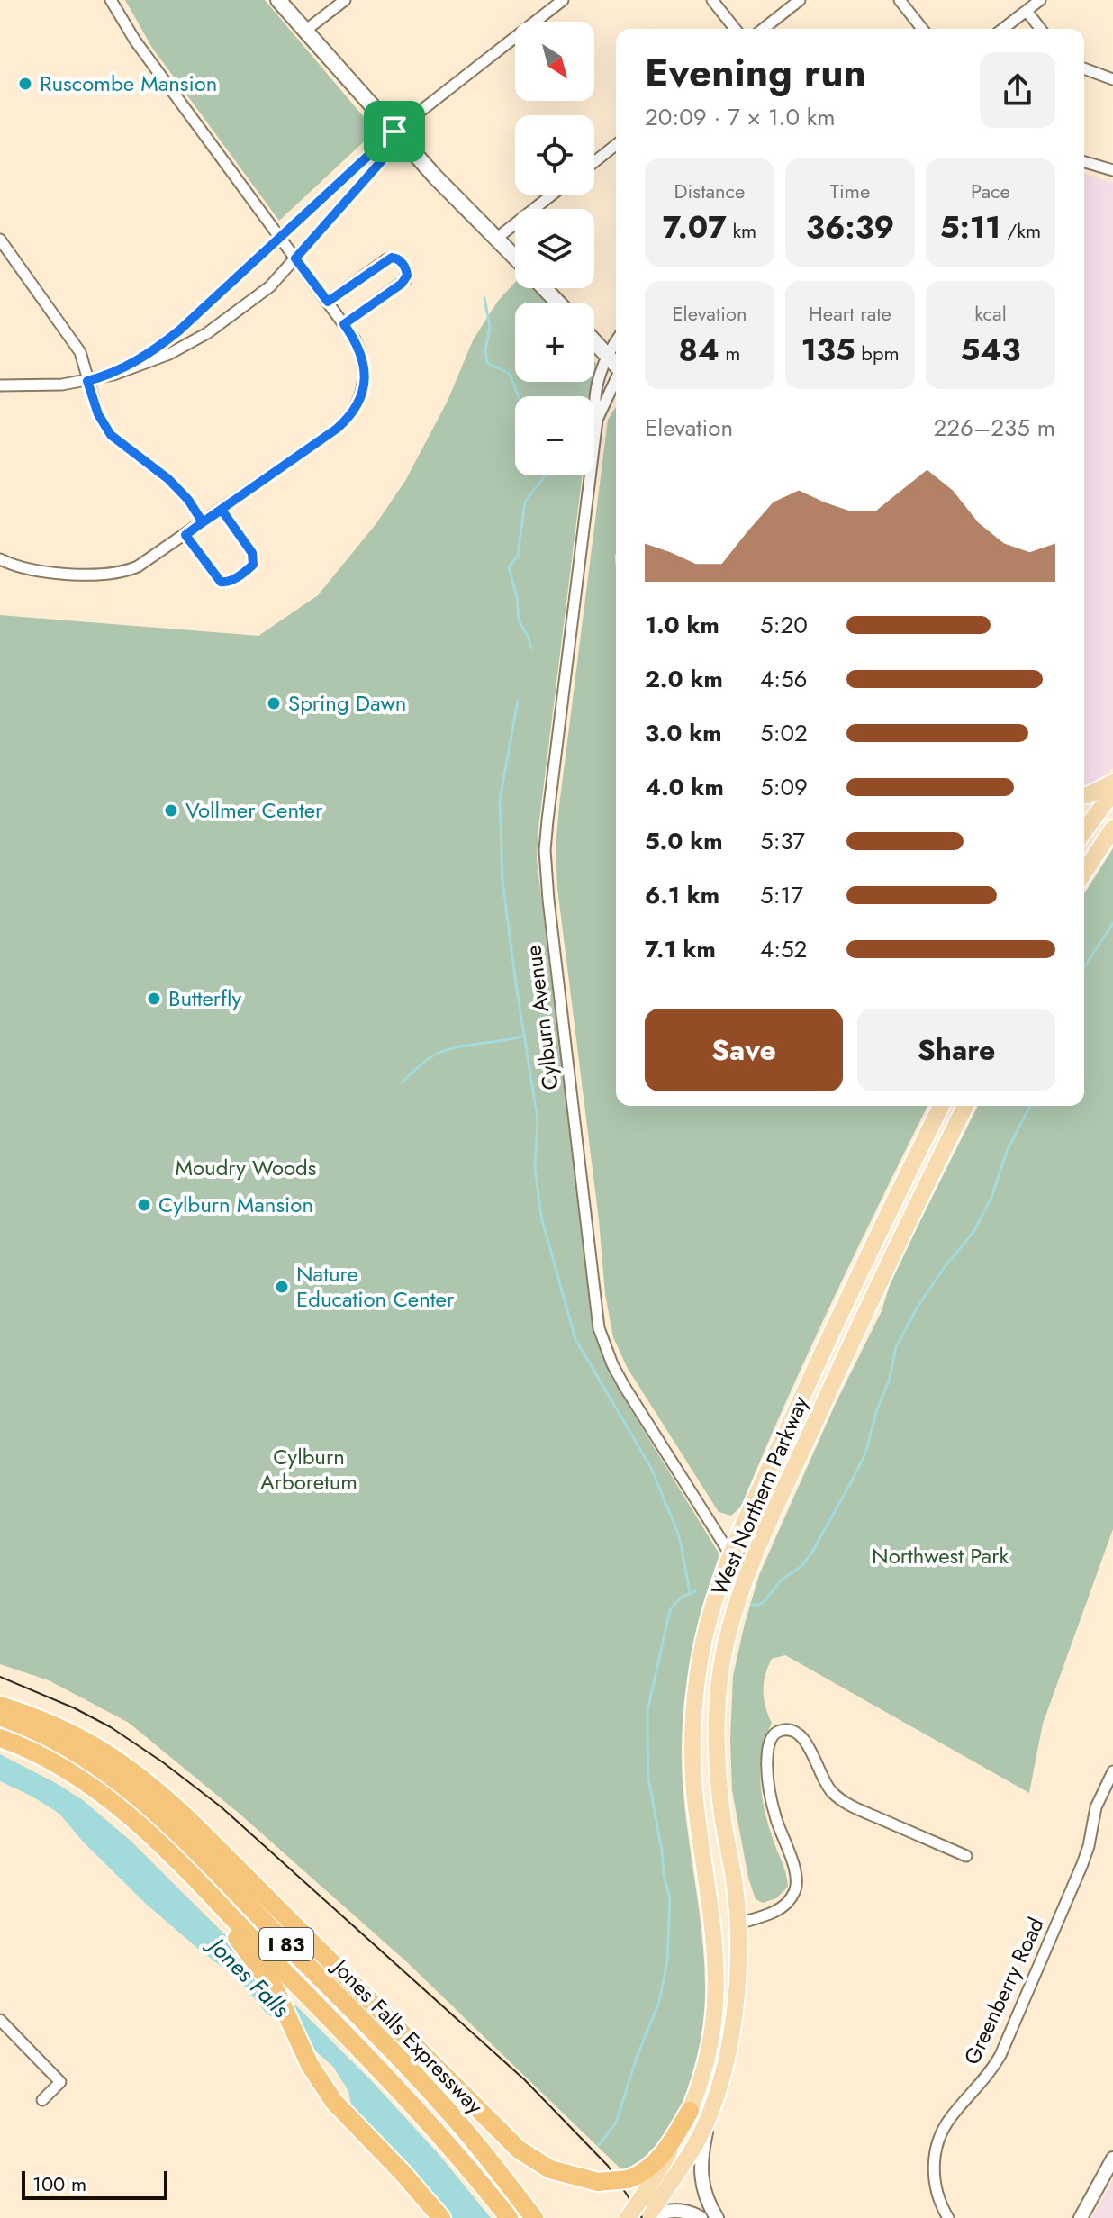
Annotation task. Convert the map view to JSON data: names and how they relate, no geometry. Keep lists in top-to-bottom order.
{
  "streets": {
    "highway": ["I 83", "Jones Falls Expressway"],
    "main road": ["West Northern Parkway"],
    "street": ["Cylburn Avenue", "Greenberry Road"]
  },
  "crossings": [
    ["Cylburn Avenue", "West Northern Parkway"]
  ],
  "water": ["Jones Falls"],
  "parks": ["Moudry Woods", "Cylburn Arboretum", "Northwest Park"],
  "places": [
    "Ruscombe Mansion",
    "Spring Dawn",
    "Vollmer Center",
    "Butterfly",
    "Cylburn Mansion",
    "Nature Education Center"
  ],
  "scale_bar": "100 m",
  "north": "bottom right",
  "page": {
    "map_buttons": ["+", "−"],
    "heading": ["Evening run", "20:09 · 7 × 1.0 km"],
    "stats": [
      ["Distance", "7.07 km"],
      ["Time", "36:39"],
      ["Pace", "5:11 /km"],
      ["Elevation", "84 m"],
      ["Heart rate", "135 bpm"],
      ["kcal", "543"]
    ],
    "chart": ["Elevation", "226–235 m"],
    "list": [
      {
        "name": "1.0 km",
        "note": "5:20"
      },
      {
        "name": "2.0 km",
        "note": "4:56"
      },
      {
        "name": "3.0 km",
        "note": "5:02"
      },
      {
        "name": "4.0 km",
        "note": "5:09"
      },
      {
        "name": "5.0 km",
        "note": "5:37"
      },
      {
        "name": "6.1 km",
        "note": "5:17"
      },
      {
        "name": "7.1 km",
        "note": "4:52"
      }
    ],
    "buttons": ["Save", "Share"],
    "scale": "100 m"
  }
}
